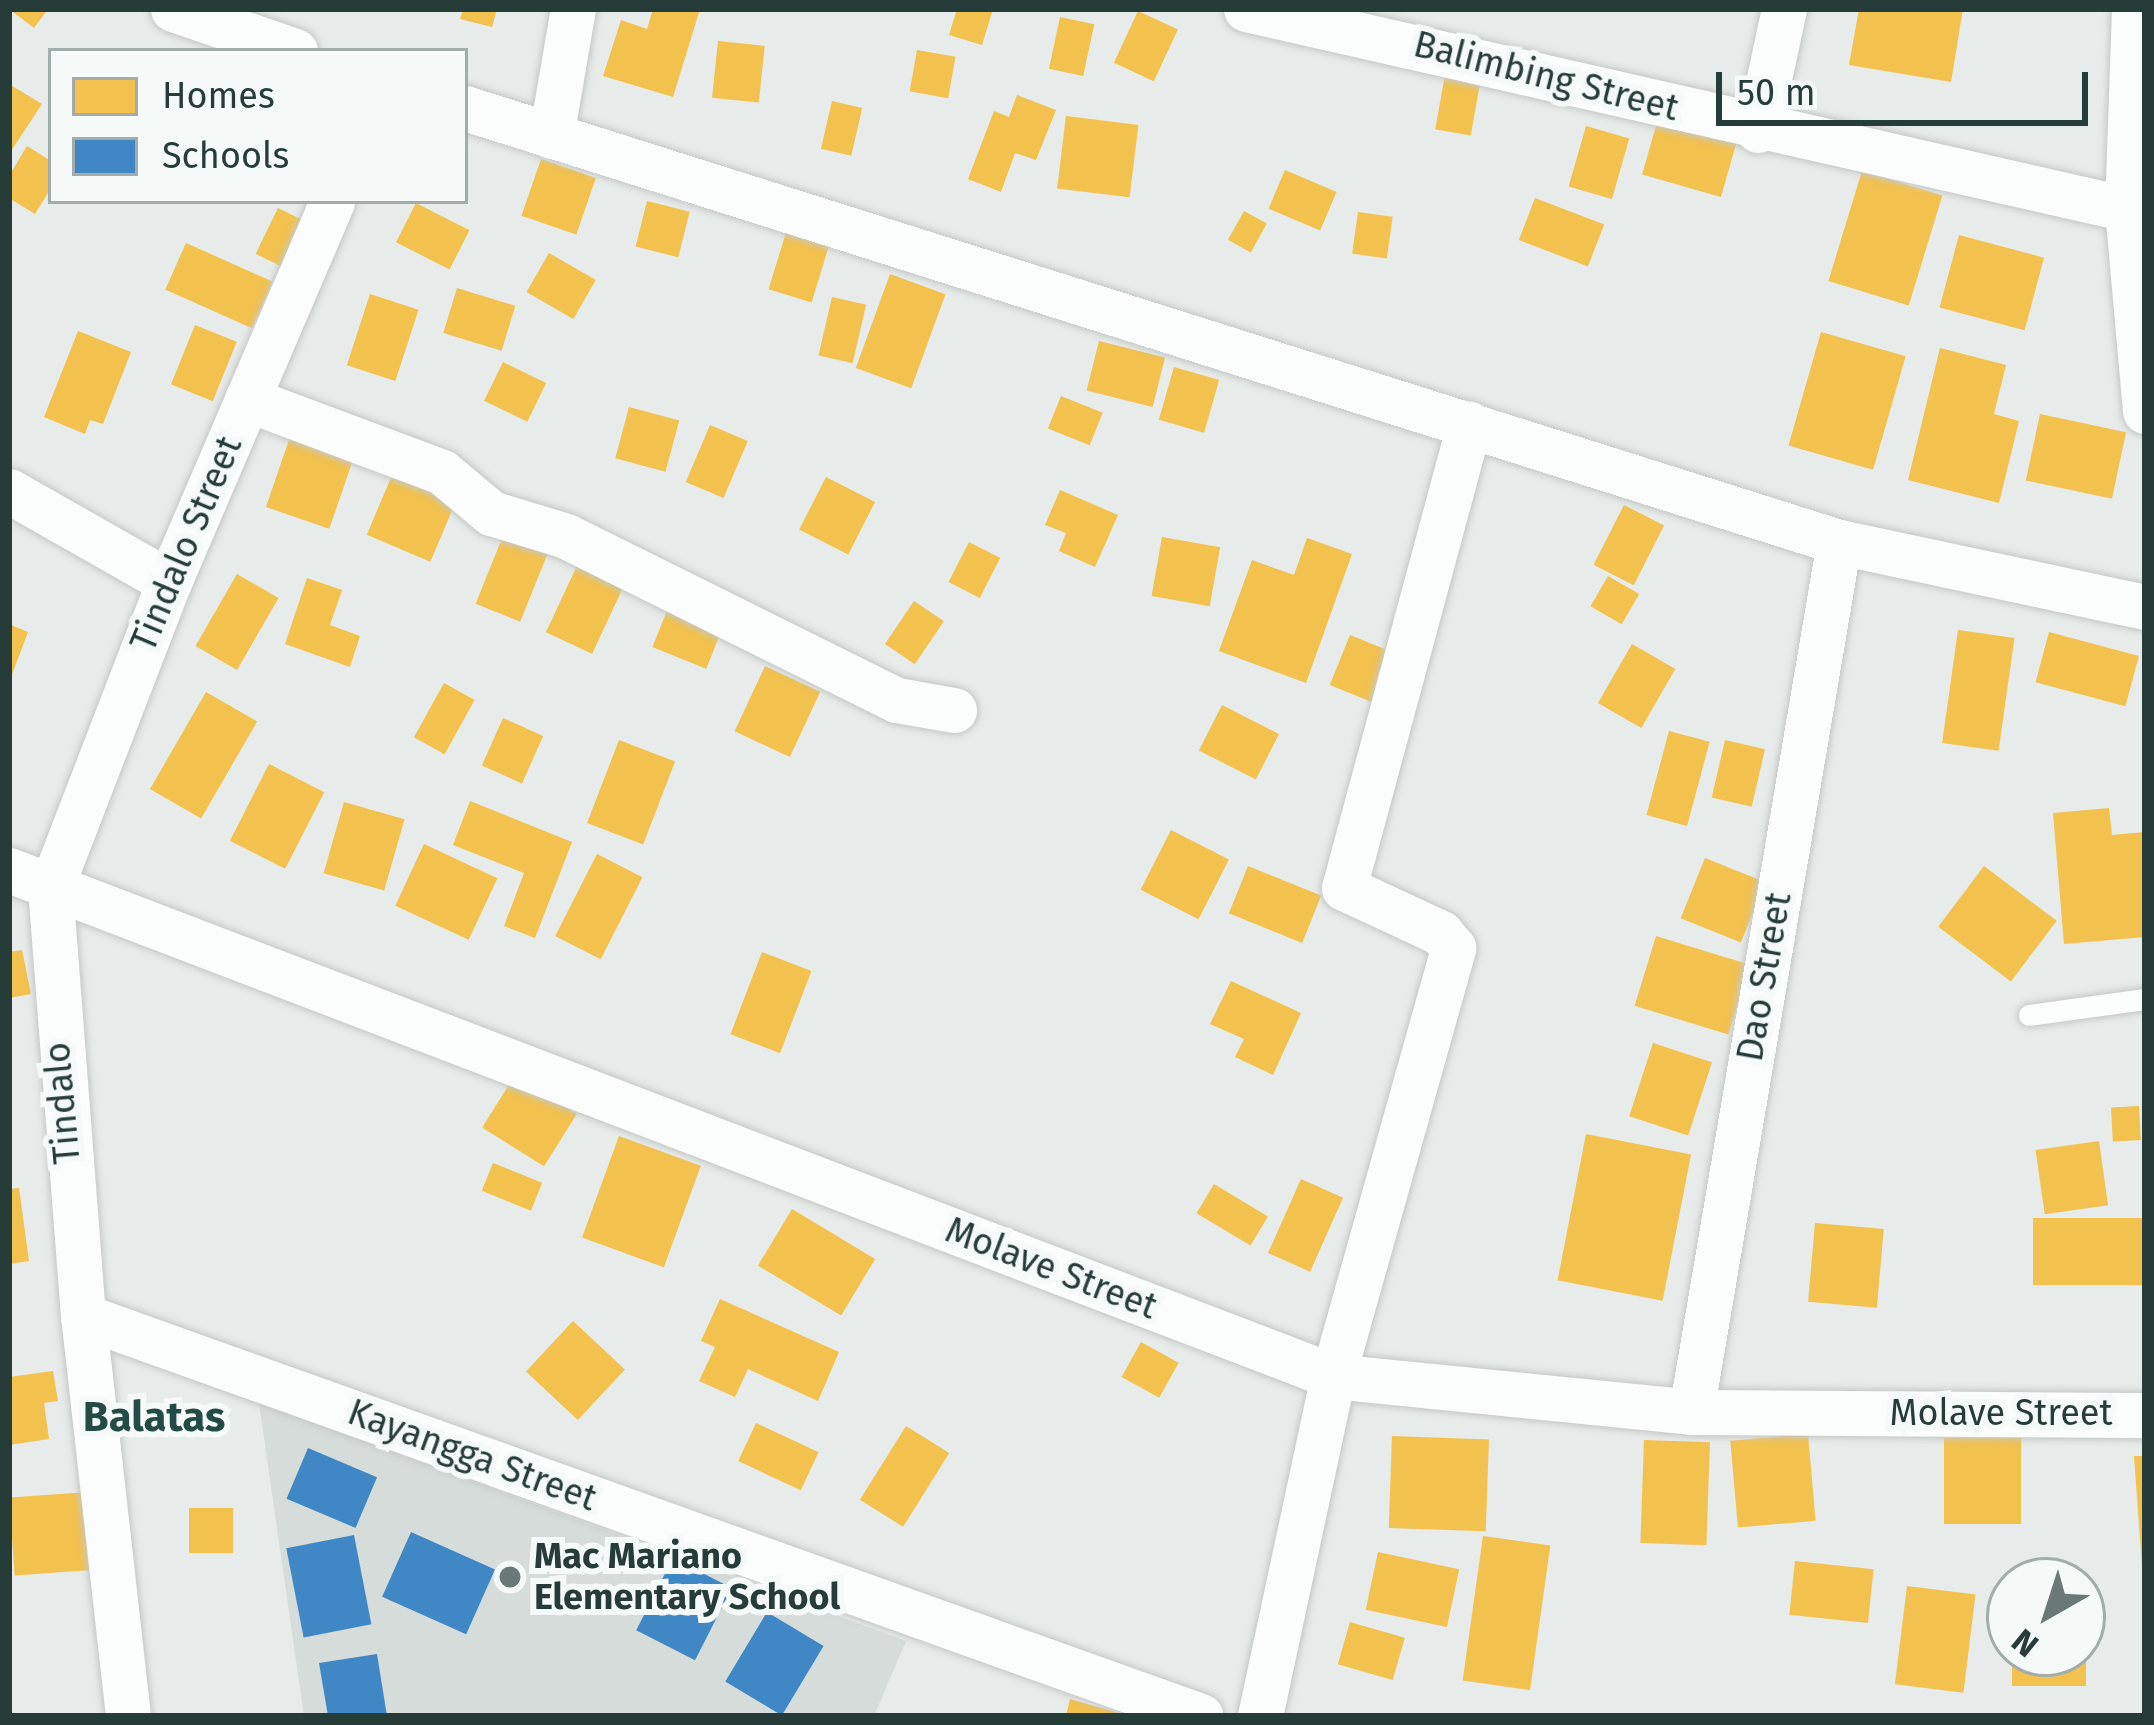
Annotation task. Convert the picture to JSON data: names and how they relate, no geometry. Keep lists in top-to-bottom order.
{
  "streets": {
    "street": [
      "Balimbing Street",
      "Tindalo Street",
      "Dao Street",
      "Tindalo",
      "Molave Street",
      "Kayangga Street"
    ]
  },
  "crossings": [
    ["Tindalo Street", "Tindalo"],
    ["Tindalo Street", "Molave Street"],
    ["Dao Street", "Molave Street"],
    ["Tindalo", "Molave Street"],
    ["Tindalo", "Kayangga Street"]
  ],
  "districts": ["Balatas"],
  "places": ["Mac Mariano Elementary School"],
  "legend": ["Homes", "Schools"],
  "scale_bar": "50 m",
  "north": "bottom left"
}
